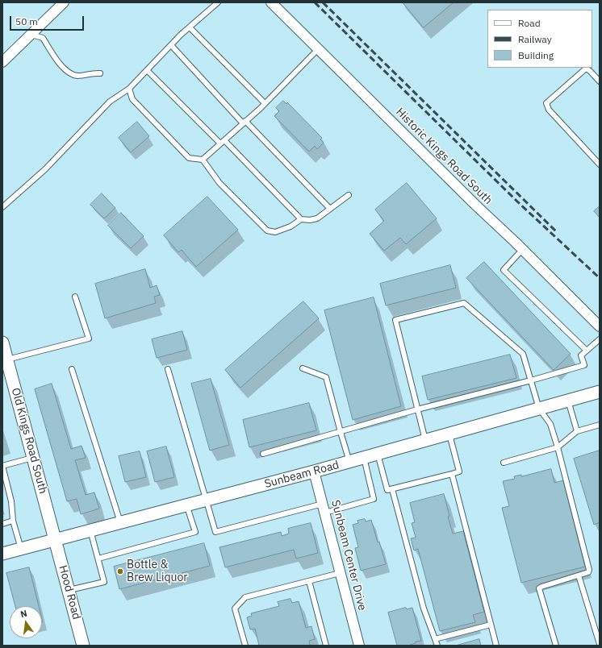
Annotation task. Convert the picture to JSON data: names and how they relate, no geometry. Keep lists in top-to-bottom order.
{
  "streets": {
    "street": [
      "Historic Kings Road South",
      "Old Kings Road South",
      "Sunbeam Road",
      "Sunbeam Center Drive",
      "Hood Road"
    ]
  },
  "crossings": [
    ["Old Kings Road South", "Sunbeam Road"],
    ["Old Kings Road South", "Hood Road"],
    ["Sunbeam Road", "Sunbeam Center Drive"],
    ["Sunbeam Road", "Hood Road"]
  ],
  "places": ["Bottle & Brew Liquor"],
  "legend": ["Road", "Railway", "Building"],
  "scale_bar": "50 m",
  "north": "top"
}
